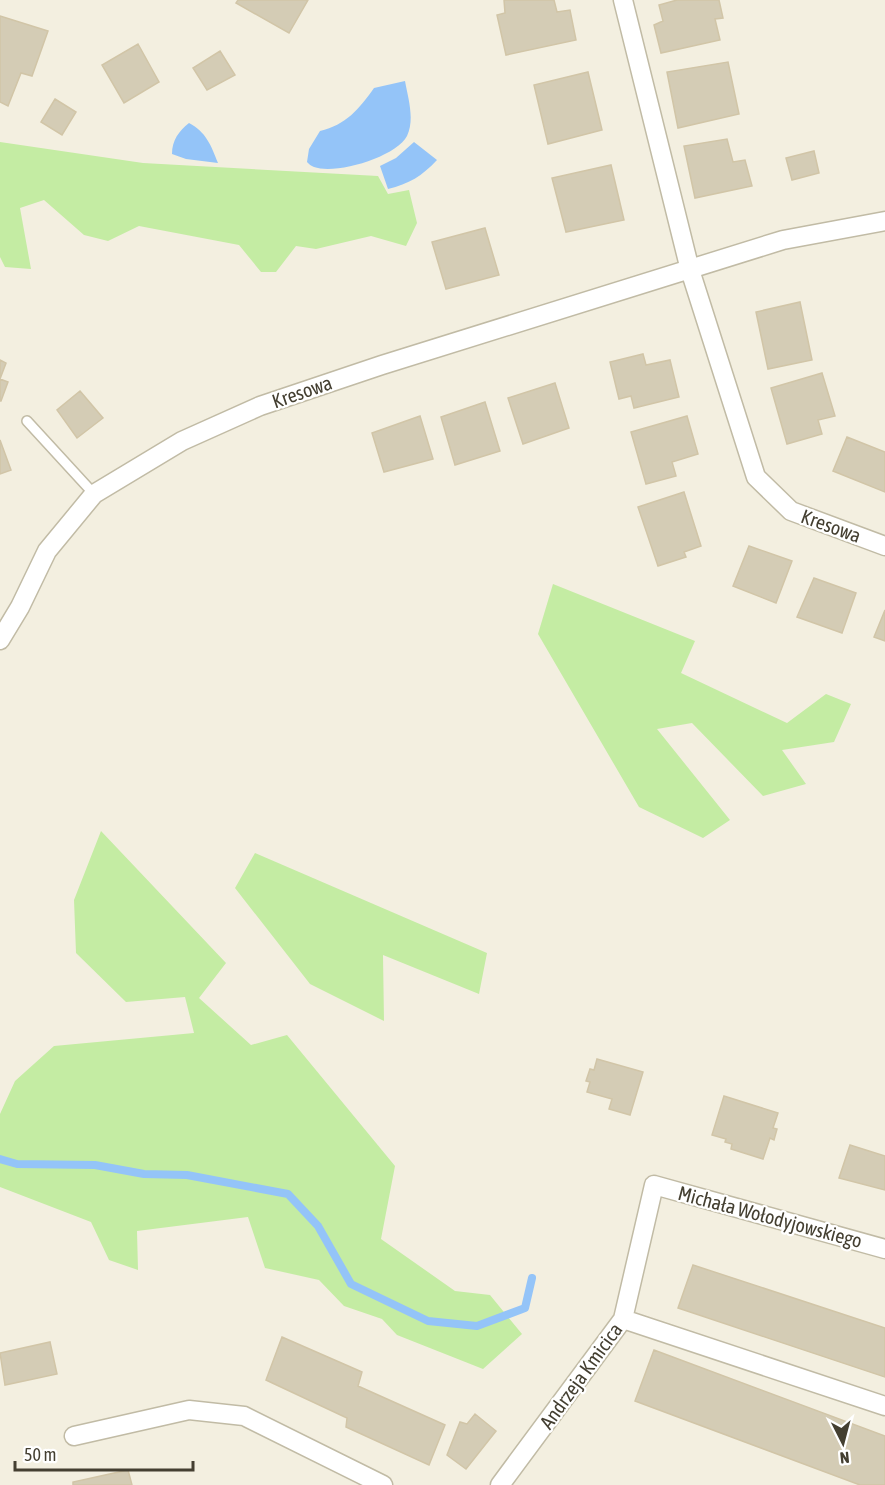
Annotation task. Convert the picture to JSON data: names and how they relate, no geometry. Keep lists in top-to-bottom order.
{
  "streets": {
    "street": ["Kresowa", "Michała Wołodyjowskiego", "Andrzeja Kmicica"]
  },
  "crossings": [
    ["Michała Wołodyjowskiego", "Andrzeja Kmicica"]
  ],
  "scale_bar": "50 m",
  "north": "bottom"
}
